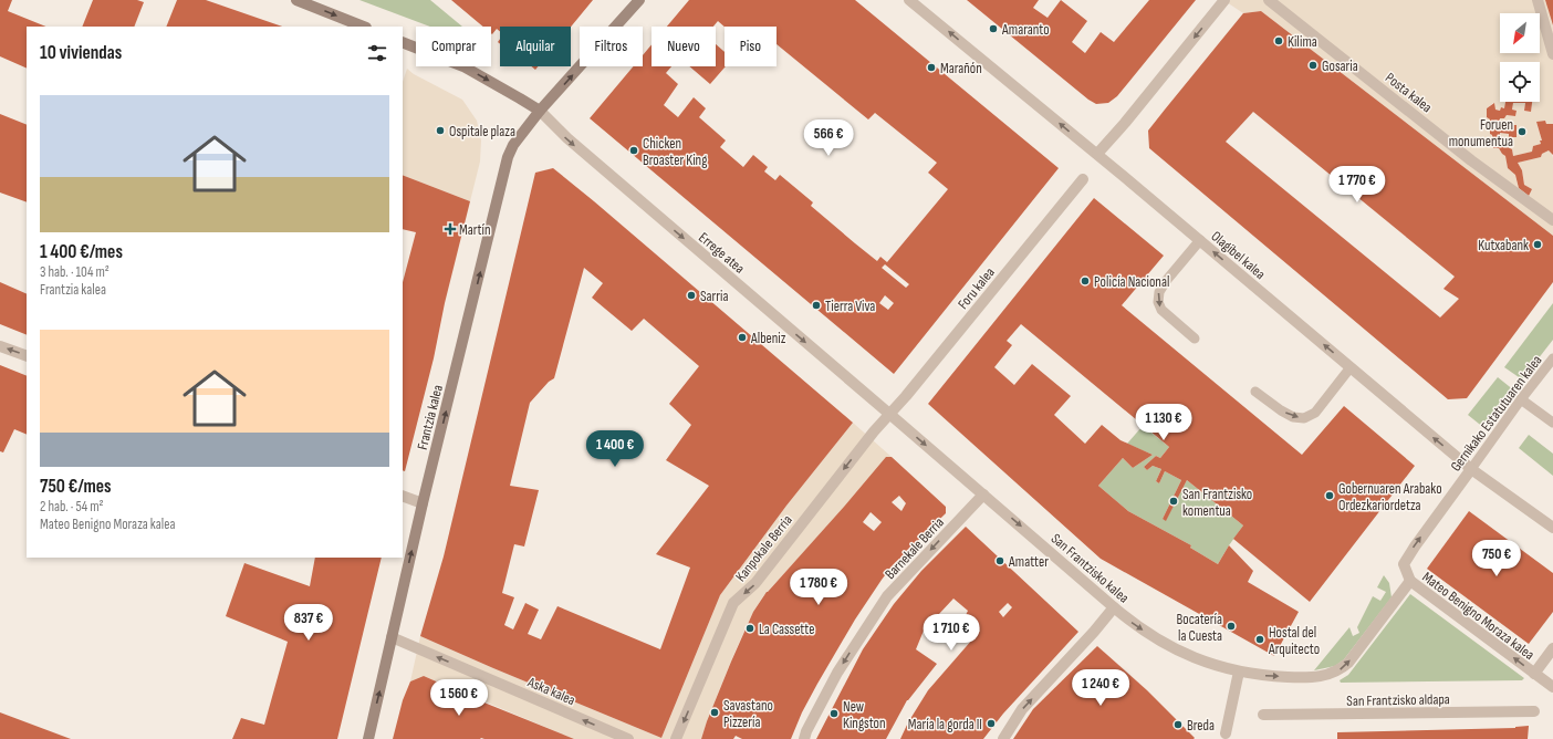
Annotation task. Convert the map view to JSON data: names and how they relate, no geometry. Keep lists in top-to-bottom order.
{
  "streets": {
    "main road": ["Frantzia kalea"],
    "street": [
      "Posta kalea",
      "Errege atea",
      "Olagibel kalea",
      "Foru kalea",
      "Gernikako Estatutuaren kalea",
      "Kanpokale Berria",
      "Barnekale Berria",
      "San Frantzisko kalea",
      "Mateo Benigno Moraza kalea",
      "Aska kalea",
      "San Frantzisko aldapa"
    ]
  },
  "crossings": [
    ["Errege atea", "Foru kalea"],
    ["Errege atea", "Frantzia kalea"],
    ["Errege atea", "Kanpokale Berria"],
    ["Errege atea", "San Frantzisko kalea"],
    ["Olagibel kalea", "Gernikako Estatutuaren kalea"],
    ["Foru kalea", "Kanpokale Berria"],
    ["Foru kalea", "San Frantzisko kalea"],
    ["Gernikako Estatutuaren kalea", "San Frantzisko kalea"],
    ["Gernikako Estatutuaren kalea", "Mateo Benigno Moraza kalea"],
    ["Frantzia kalea", "Aska kalea"],
    ["Kanpokale Berria", "San Frantzisko kalea"],
    ["Barnekale Berria", "San Frantzisko kalea"],
    ["San Frantzisko kalea", "Mateo Benigno Moraza kalea"]
  ],
  "one_way": [
    "Errege atea",
    "Olagibel kalea",
    "Gernikako Estatutuaren kalea",
    "Frantzia kalea",
    "Kanpokale Berria",
    "Barnekale Berria",
    "San Frantzisko kalea",
    "Mateo Benigno Moraza kalea",
    "Aska kalea"
  ],
  "places": {
    "other": [
      "Amaranto",
      "Kilima",
      "Gosaria",
      "Marañón",
      "Ospitale plaza",
      "Foruen monumentua",
      "Chicken Broaster King",
      "Kutxabank",
      "Policía Nacional",
      "Sarria",
      "Tierra Viva",
      "Albeniz",
      "Gobernuaren Arabako Ordezkariordetza",
      "San Frantzisko komentua",
      "Amatter",
      "Bocatería la Cuesta",
      "La Cassette",
      "Hostal del Arquitecto",
      "Savastano Pizzería",
      "New Kingston",
      "María la gorda II",
      "Breda"
    ],
    "health": ["Martín"]
  },
  "north": "bottom left",
  "page": {
    "chip": [
      "Comprar",
      "Alquilar",
      "Filtros",
      "Nuevo",
      "Piso"
    ],
    "heading": "10 viviendas",
    "list": [
      {
        "name": "1 400 €/mes",
        "note": "3 hab. · 104 m² · Frantzia kalea"
      },
      {
        "name": "750 €/mes",
        "note": "2 hab. · 54 m² · Mateo Benigno Moraza kalea"
      }
    ],
    "price": [
      "566 €",
      "1 770 €",
      "1 130 €",
      "1 400 €",
      "750 €",
      "1 780 €",
      "837 €",
      "1 710 €",
      "1 240 €",
      "1 560 €"
    ]
  }
}
